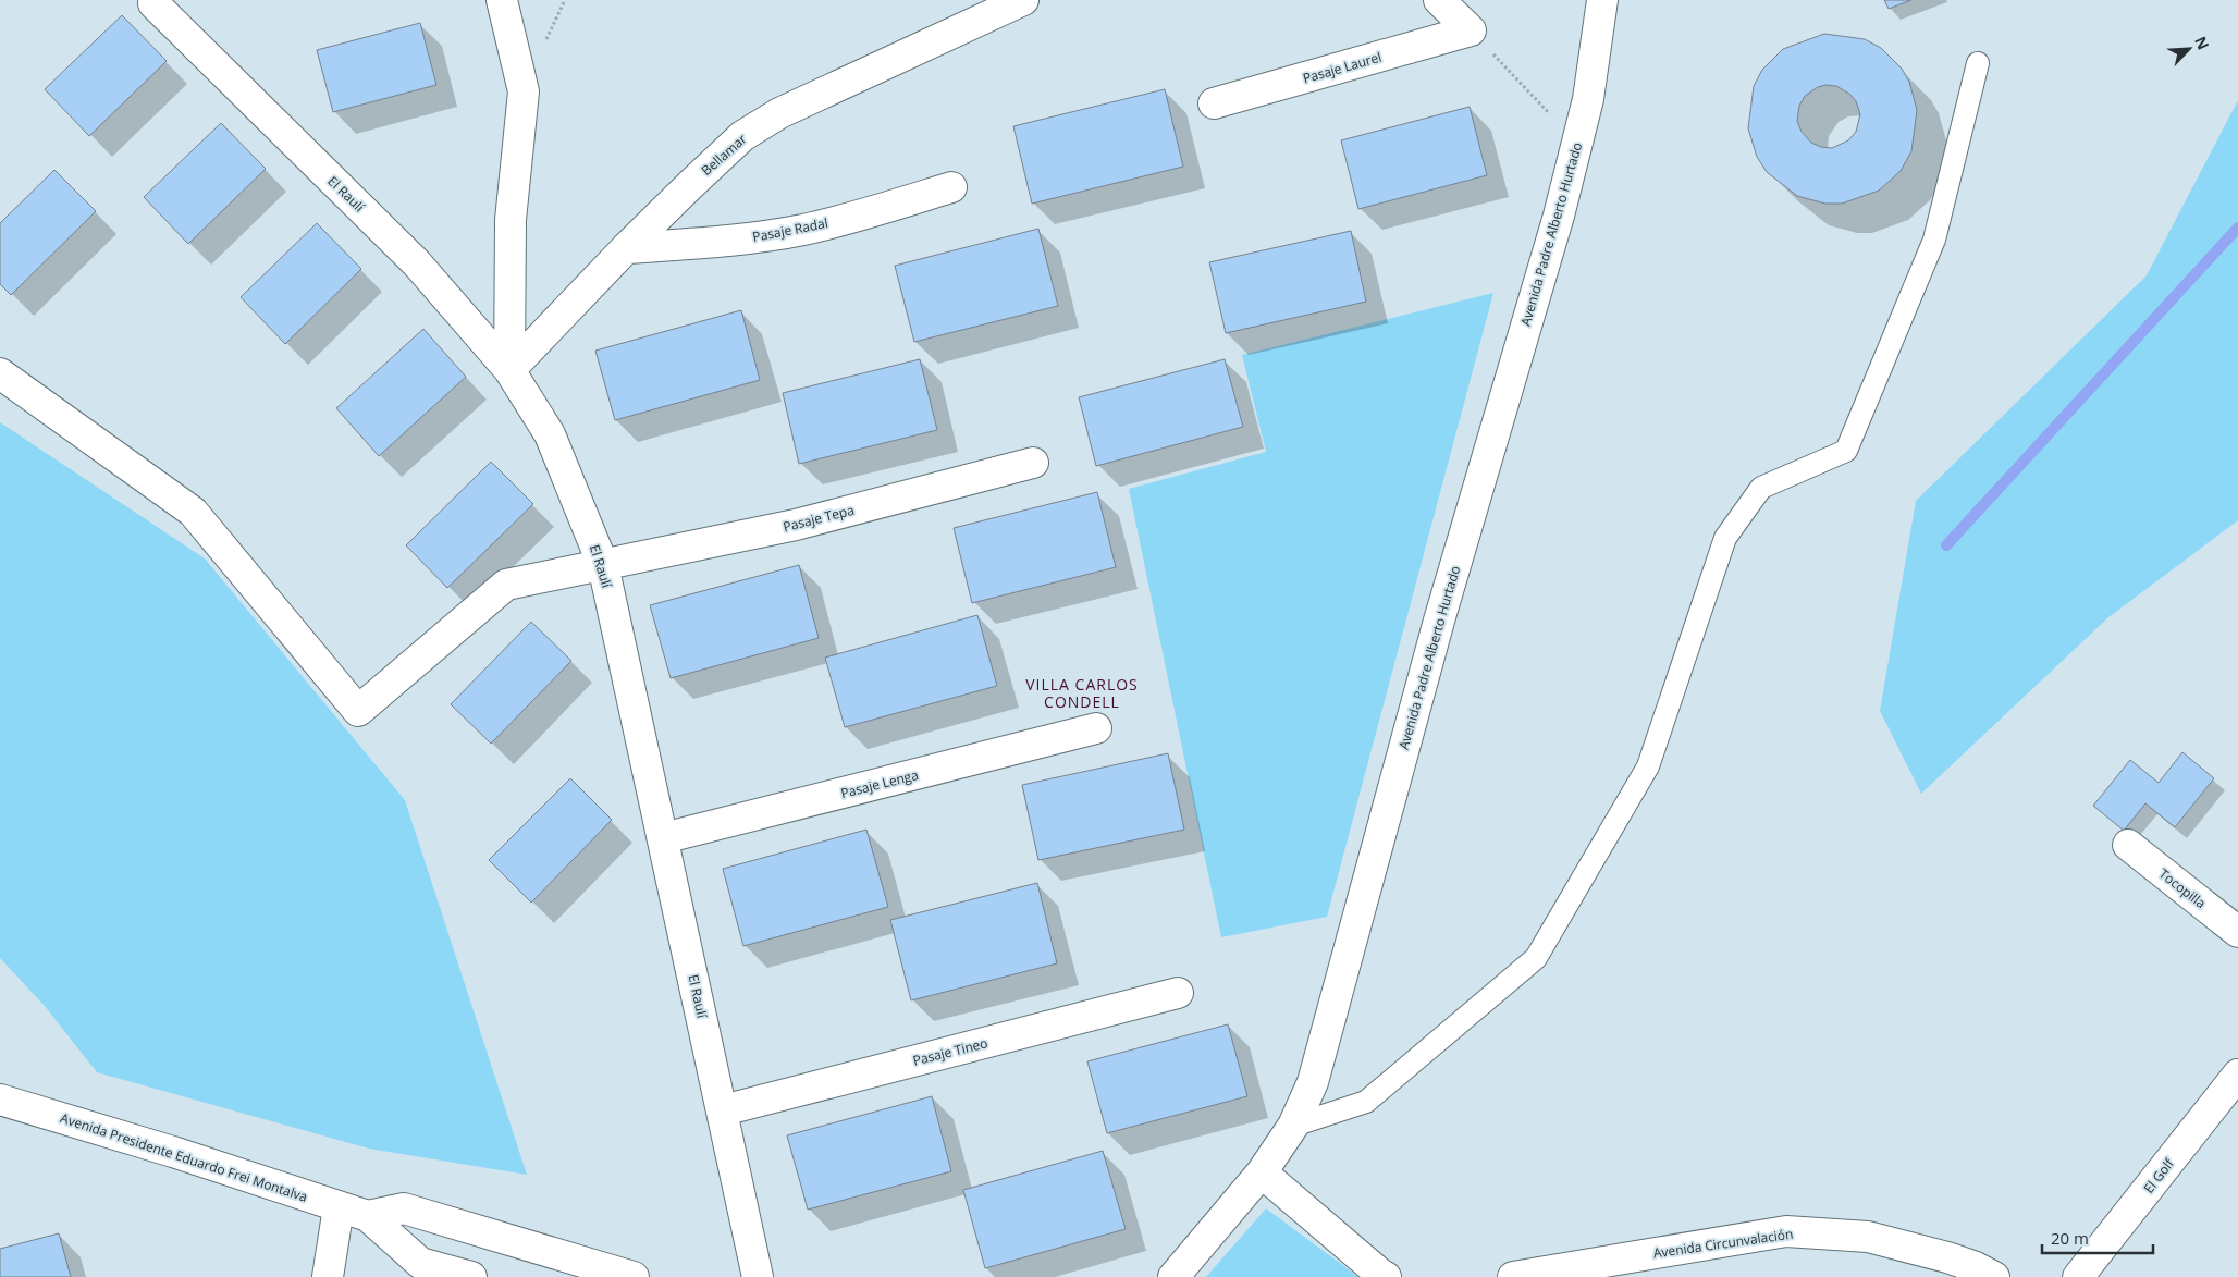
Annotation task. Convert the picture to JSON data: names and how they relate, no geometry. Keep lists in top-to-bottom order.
{
  "streets": {
    "street": [
      "Pasaje Laurel",
      "Bellamar",
      "El Raulí",
      "Pasaje Radal",
      "Avenida Padre Alberto Hurtado",
      "Pasaje Tepa",
      "Pasaje Lenga",
      "Tocopilla",
      "Pasaje Tineo",
      "Avenida Presidente Eduardo Frei Montalva",
      "El Golf",
      "Avenida Circunvalación"
    ]
  },
  "crossings": [
    ["Bellamar", "El Raulí"],
    ["Bellamar", "Pasaje Radal"],
    ["El Raulí", "Pasaje Tepa"],
    ["El Raulí", "Pasaje Lenga"],
    ["El Raulí", "Pasaje Tineo"]
  ],
  "districts": ["VILLA CARLOS CONDELL"],
  "scale_bar": "20 m",
  "north": "top right"
}
